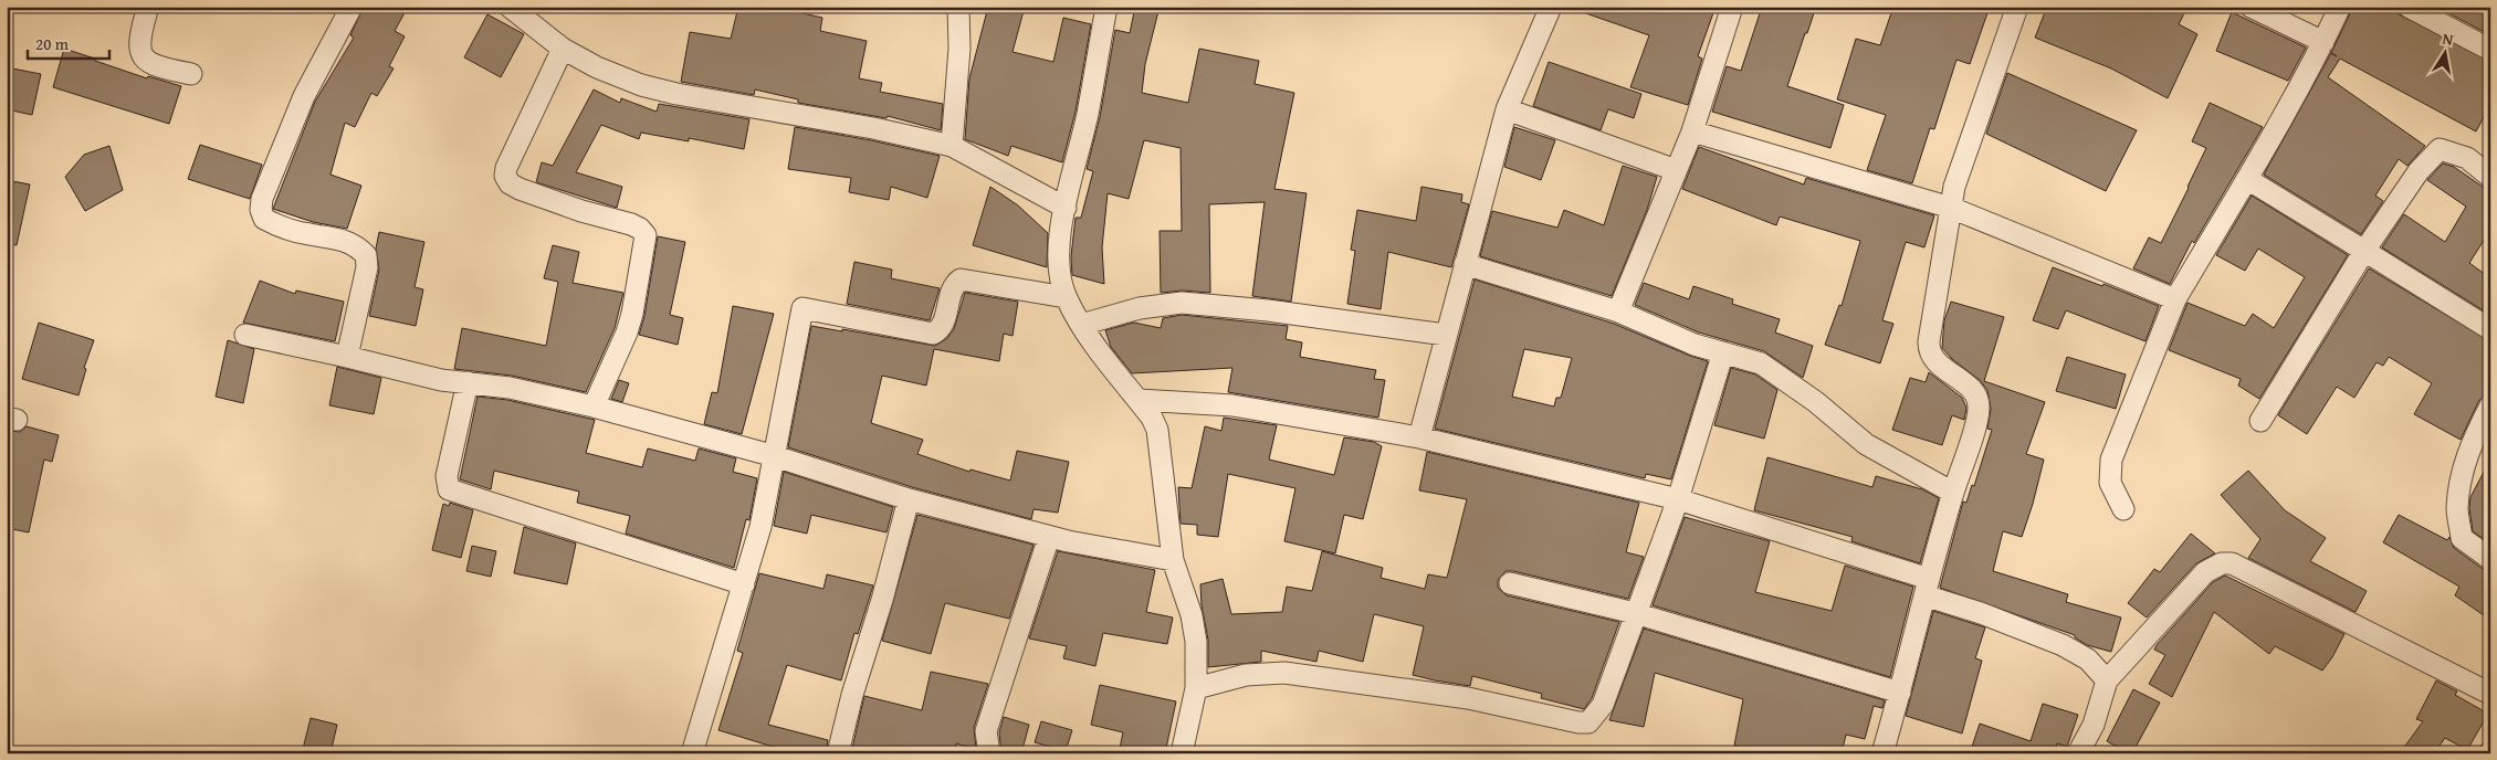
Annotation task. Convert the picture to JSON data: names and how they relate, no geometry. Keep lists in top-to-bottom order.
{
  "scale_bar": "20 m",
  "north": "top"
}
